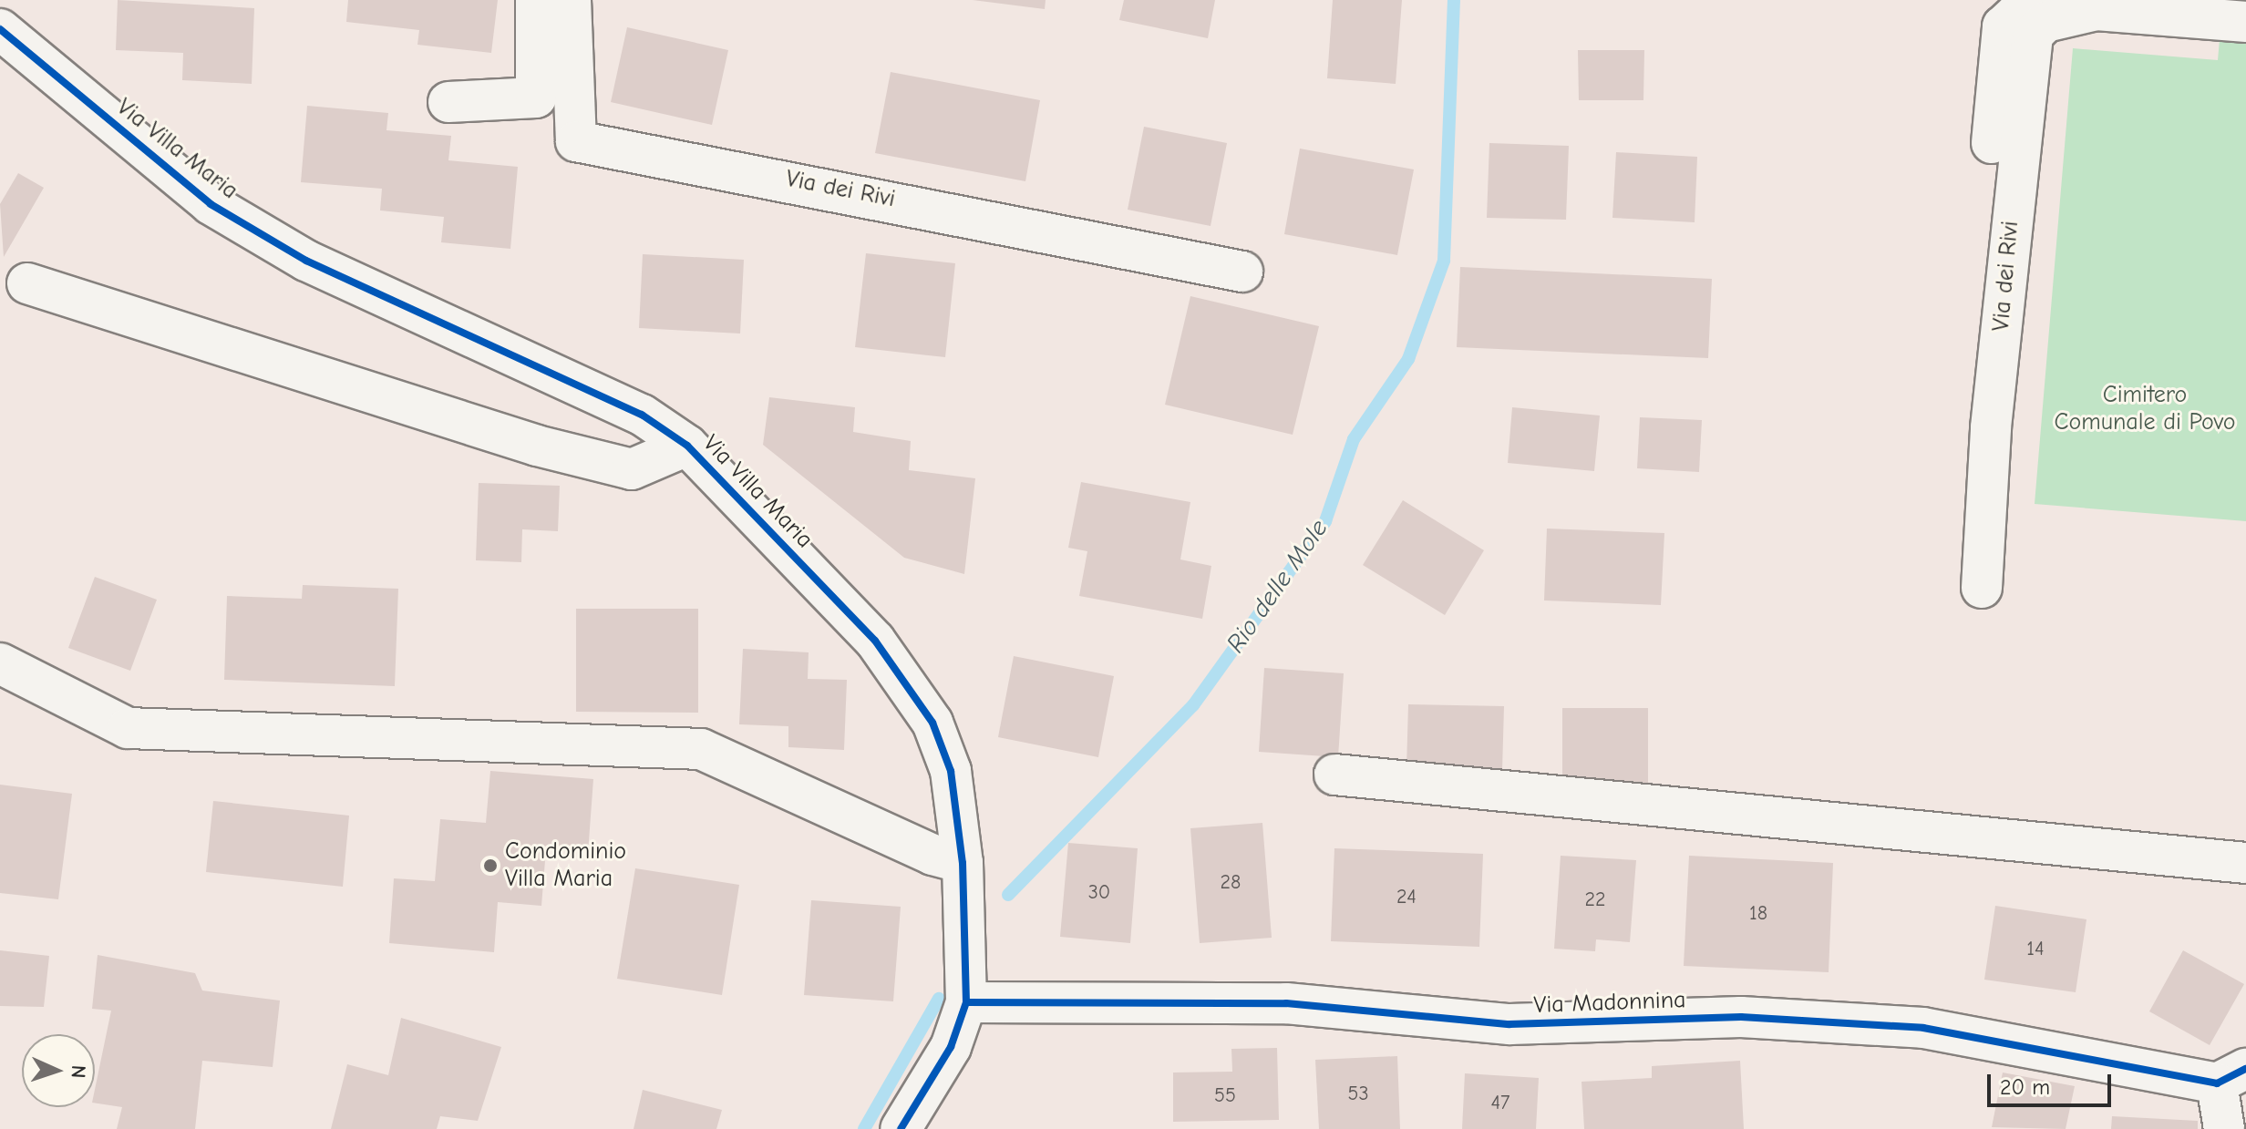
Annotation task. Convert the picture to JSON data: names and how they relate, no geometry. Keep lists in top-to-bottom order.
{
  "streets": {
    "street": ["Via Villa Maria", "Via dei Rivi", "Via Madonnina"]
  },
  "crossings": [
    ["Via Villa Maria", "Via Madonnina"]
  ],
  "water": ["Rio delle Mole"],
  "parks": ["Cimitero Comunale di Povo"],
  "places": ["Condominio Villa Maria"],
  "house_numbers": [
    "28",
    "30",
    "24",
    "22",
    "18",
    "14",
    "53",
    "55",
    "47"
  ],
  "scale_bar": "20 m",
  "north": "right"
}
